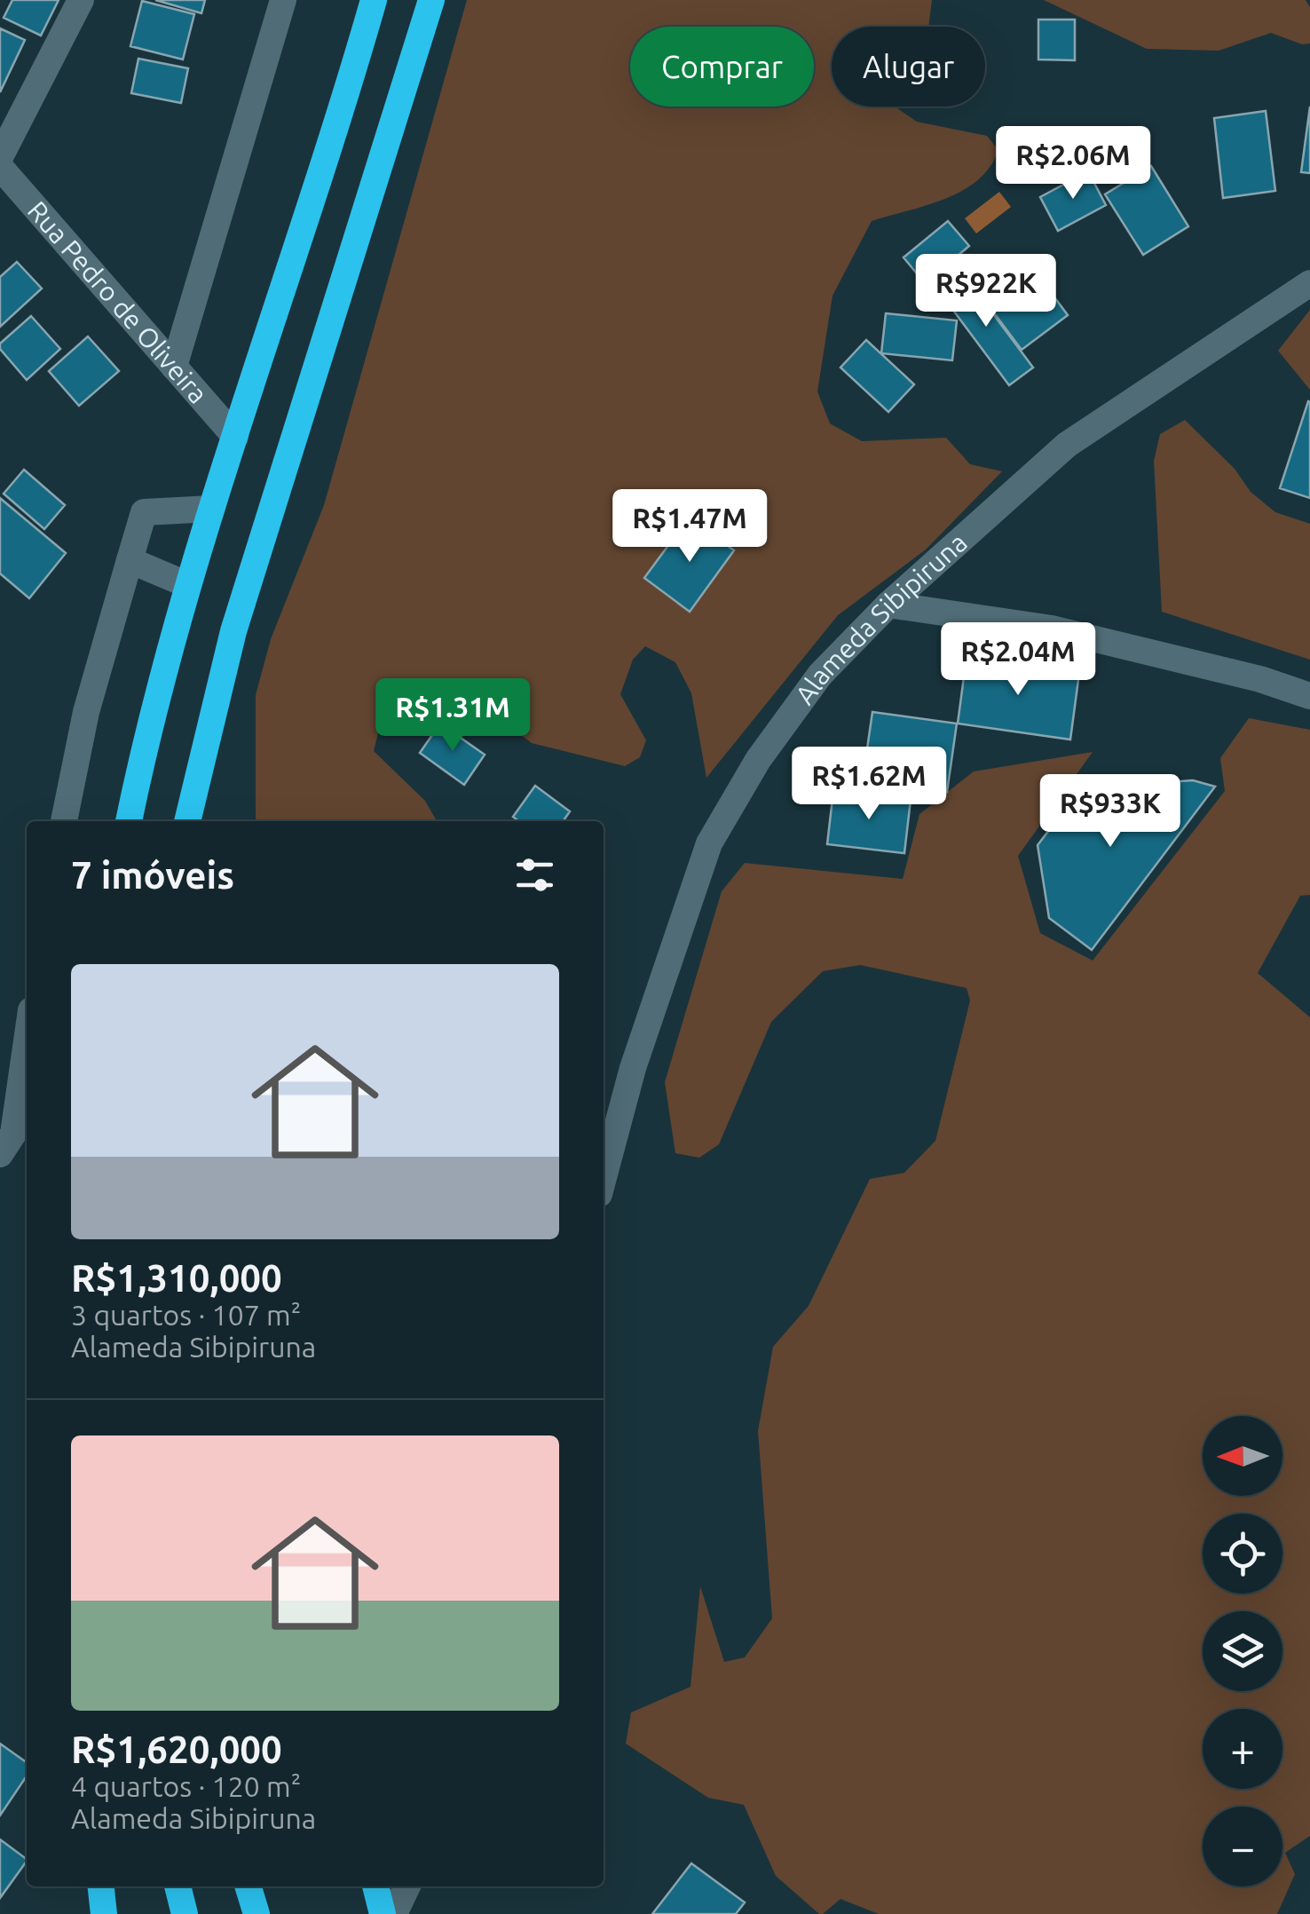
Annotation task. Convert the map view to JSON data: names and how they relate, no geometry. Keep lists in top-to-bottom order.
{
  "streets": {
    "street": ["Rua Pedro de Oliveira", "Alameda Sibipiruna"]
  },
  "north": "left",
  "page": {
    "chip": ["Comprar", "Alugar"],
    "price": [
      "R$2.06M",
      "R$922K",
      "R$1.47M",
      "R$2.04M",
      "R$1.31M",
      "R$1.62M",
      "R$933K"
    ],
    "heading": "7 imóveis",
    "list": [
      {
        "name": "R$1,310,000",
        "note": "3 quartos · 107 m² · Alameda Sibipiruna"
      },
      {
        "name": "R$1,620,000",
        "note": "4 quartos · 120 m² · Alameda Sibipiruna"
      }
    ],
    "map_buttons": ["+", "−"]
  }
}
